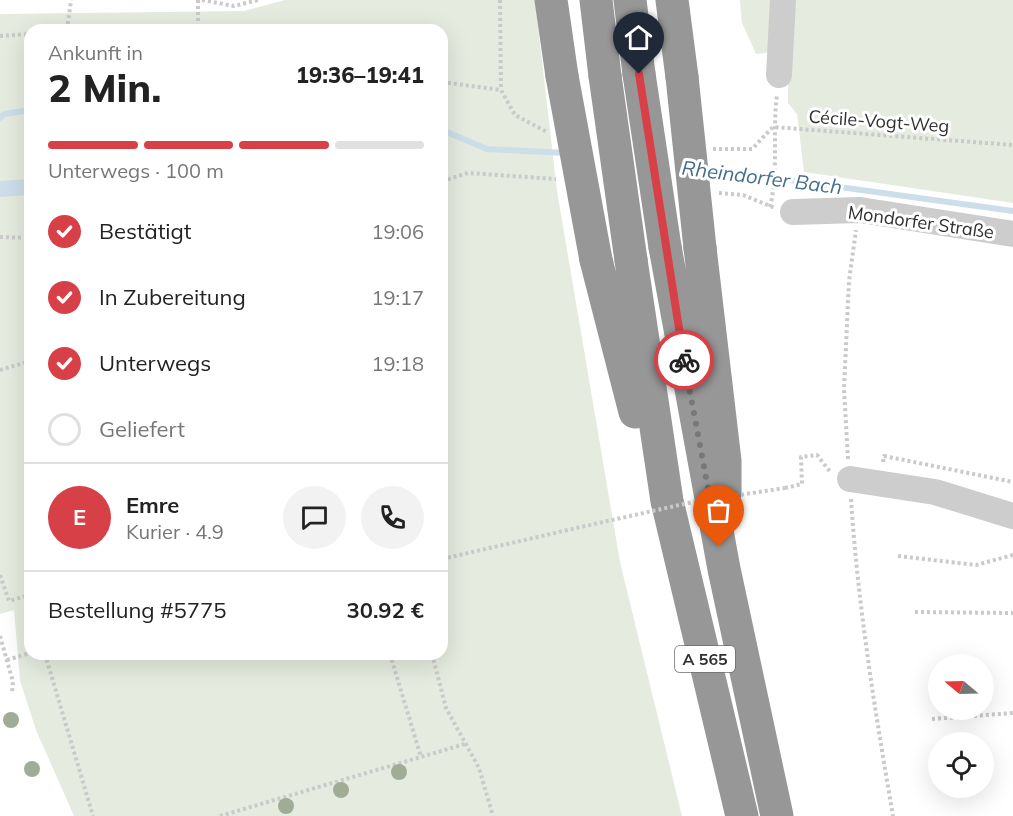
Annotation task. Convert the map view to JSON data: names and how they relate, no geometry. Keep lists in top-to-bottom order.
{
  "streets": {
    "highway": ["A 565"],
    "street": ["Mondorfer Straße"],
    "path": ["Cécile-Vogt-Weg"]
  },
  "water": ["Rheindorfer Bach"],
  "north": "left",
  "page": {
    "heading": ["2 Min.", "Ankunft in", "19:36–19:41"],
    "panel": [
      "Emre",
      "Kurier · 4.9",
      "Bestellung #5775",
      "30.92 €"
    ],
    "bar": "Unterwegs · 100 m",
    "list": [
      ["Bestätigt", "19:06"],
      ["In Zubereitung", "19:17"],
      ["Unterwegs", "19:18"],
      "Geliefert"
    ],
    "round": "E"
  }
}
